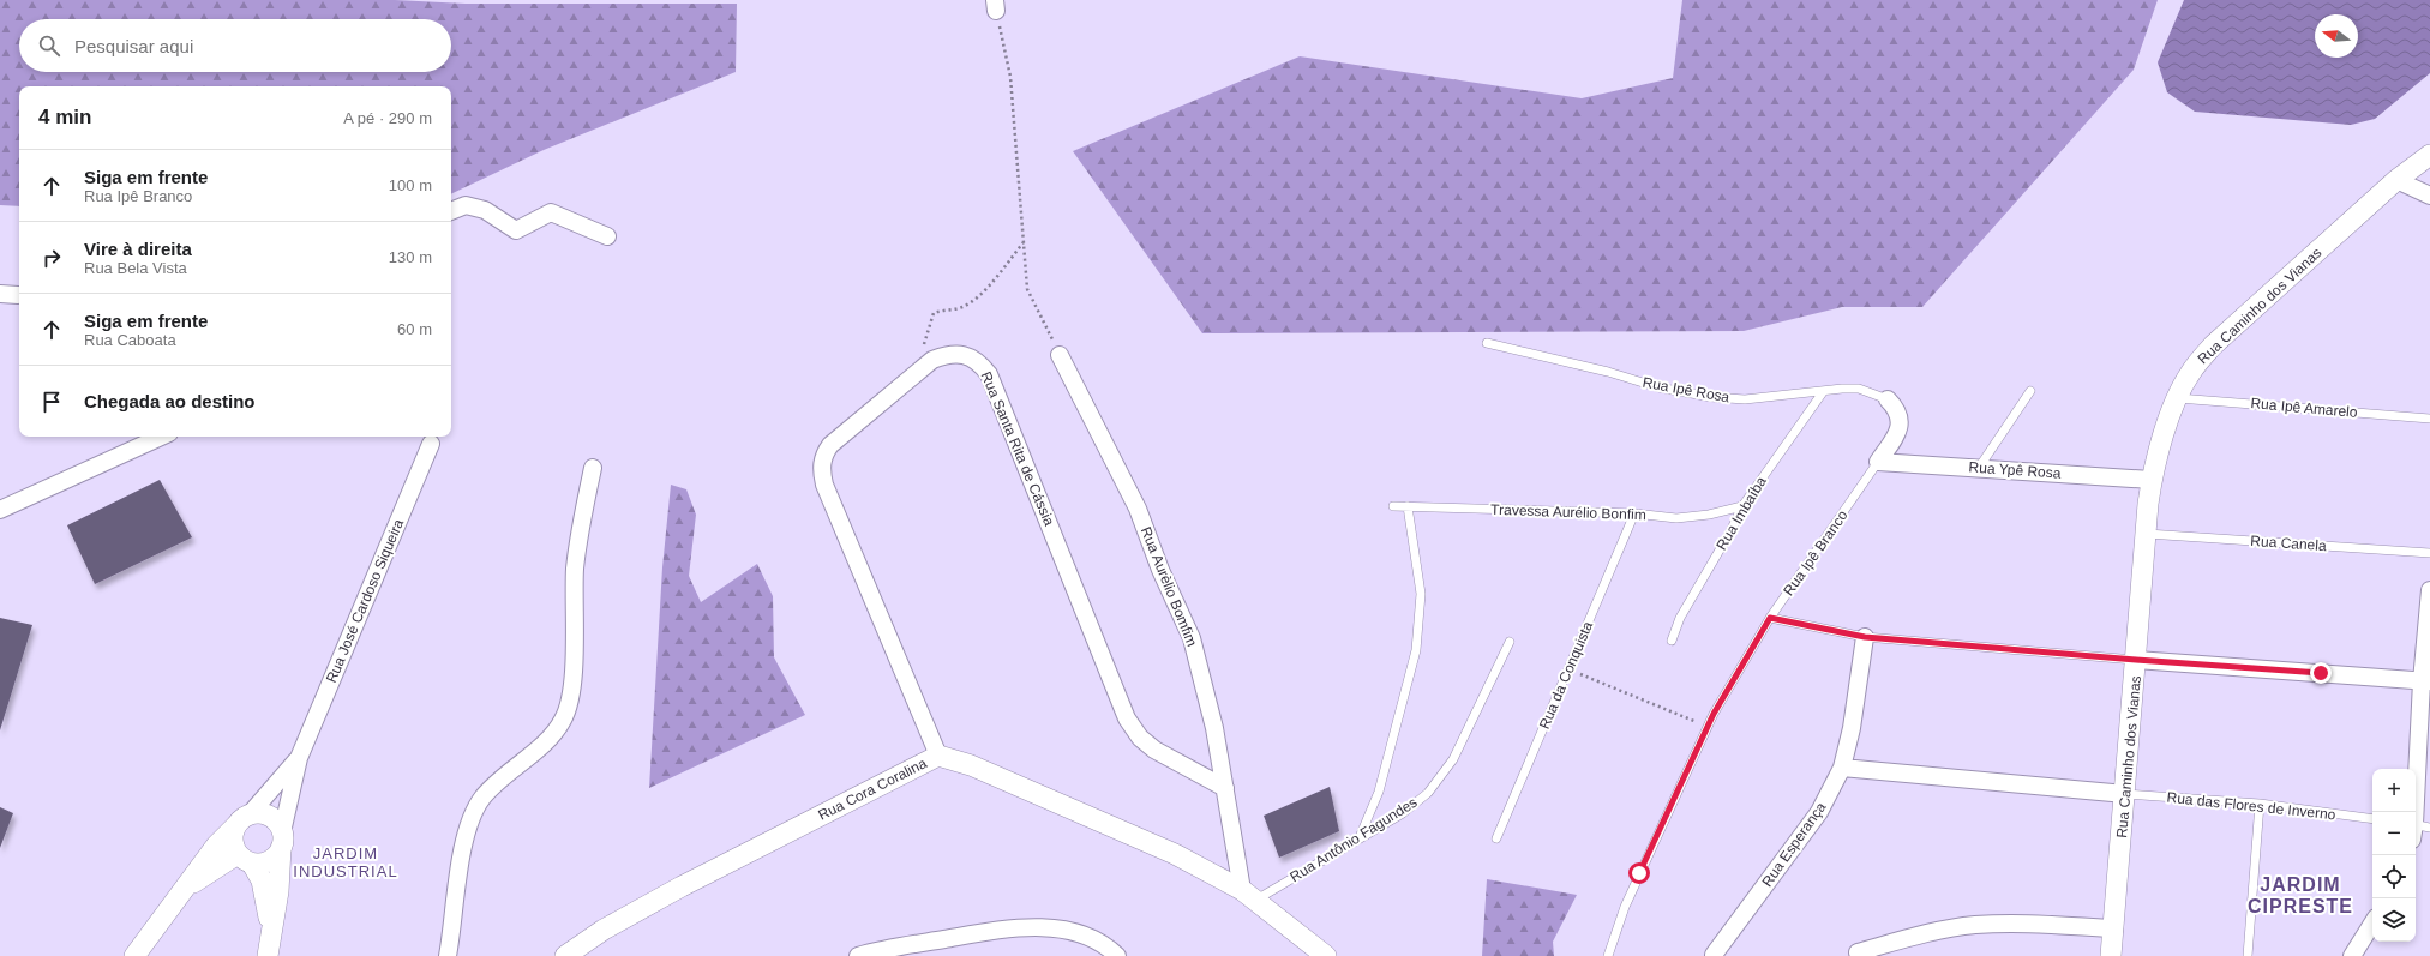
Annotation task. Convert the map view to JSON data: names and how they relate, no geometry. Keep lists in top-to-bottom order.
{
  "streets": {
    "street": [
      "Rua Caminho dos Vianas",
      "Rua Santa Rita de Cássia",
      "Rua Ypê Rosa",
      "Rua Aurèlio Bomfim",
      "Rua José Cardoso Siqueira",
      "Rua Cora Coralina",
      "Rua Esperança"
    ],
    "lane": [
      "Rua Ipê Rosa",
      "Rua Ipê Amarelo",
      "Travessa Aurélio Bonfim",
      "Rua Imbaíba",
      "Rua Canela",
      "Rua Ipê Branco",
      "Rua da Conquista",
      "Rua das Flores de Inverno",
      "Rua Antônio Fagundes"
    ]
  },
  "crossings": [
    ["Rua Caminho dos Vianas", "Rua Ipê Amarelo"],
    ["Rua Caminho dos Vianas", "Rua Ypê Rosa"],
    ["Rua Caminho dos Vianas", "Rua Canela"],
    ["Rua Caminho dos Vianas", "Rua das Flores de Inverno"],
    ["Rua Ipê Rosa", "Rua Imbaíba"],
    ["Rua Santa Rita de Cássia", "Rua Aurèlio Bomfim"],
    ["Rua Santa Rita de Cássia", "Rua Cora Coralina"],
    ["Rua Ypê Rosa", "Rua Ipê Branco"],
    ["Travessa Aurélio Bonfim", "Rua Imbaíba"],
    ["Travessa Aurélio Bonfim", "Rua da Conquista"],
    ["Rua Aurèlio Bomfim", "Rua Cora Coralina"],
    ["Rua Aurèlio Bomfim", "Rua Antônio Fagundes"],
    ["Rua Cora Coralina", "Rua Antônio Fagundes"]
  ],
  "districts": ["JARDIM INDUSTRIAL", "JARDIM CIPRESTE"],
  "north": "left",
  "page": {
    "search": "Pesquisar aqui",
    "heading": ["4 min", "A pé · 290 m"],
    "list": [
      ["Siga em frente", "Rua Ipê Branco", "100 m"],
      ["Vire à direita", "Rua Bela Vista", "130 m"],
      ["Siga em frente", "Rua Caboata", "60 m"],
      "Chegada ao destino"
    ],
    "map_buttons": ["+", "−"]
  }
}
